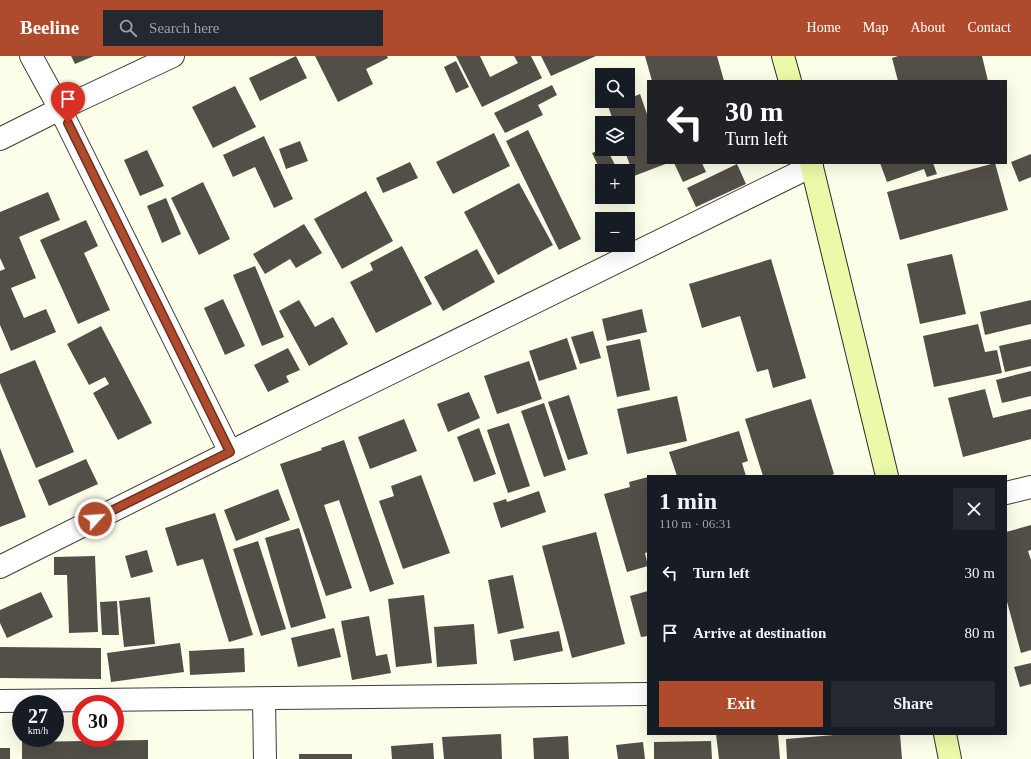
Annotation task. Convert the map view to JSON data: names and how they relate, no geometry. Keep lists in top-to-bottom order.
{
  "page": {
    "header": "Beeline",
    "search": "Search here",
    "nav": [
      "Home",
      "Map",
      "About",
      "Contact"
    ],
    "map_buttons": ["+", "−"],
    "turn": ["30 m", "Turn left"],
    "heading": ["1 min", "110 m · 06:31"],
    "list": [
      {
        "name": "Turn left",
        "value": "30 m"
      },
      {
        "name": "Arrive at destination",
        "value": "80 m"
      }
    ],
    "buttons": ["Exit", "Share"],
    "speed": "27 km/h",
    "limit": "30"
  }
}
